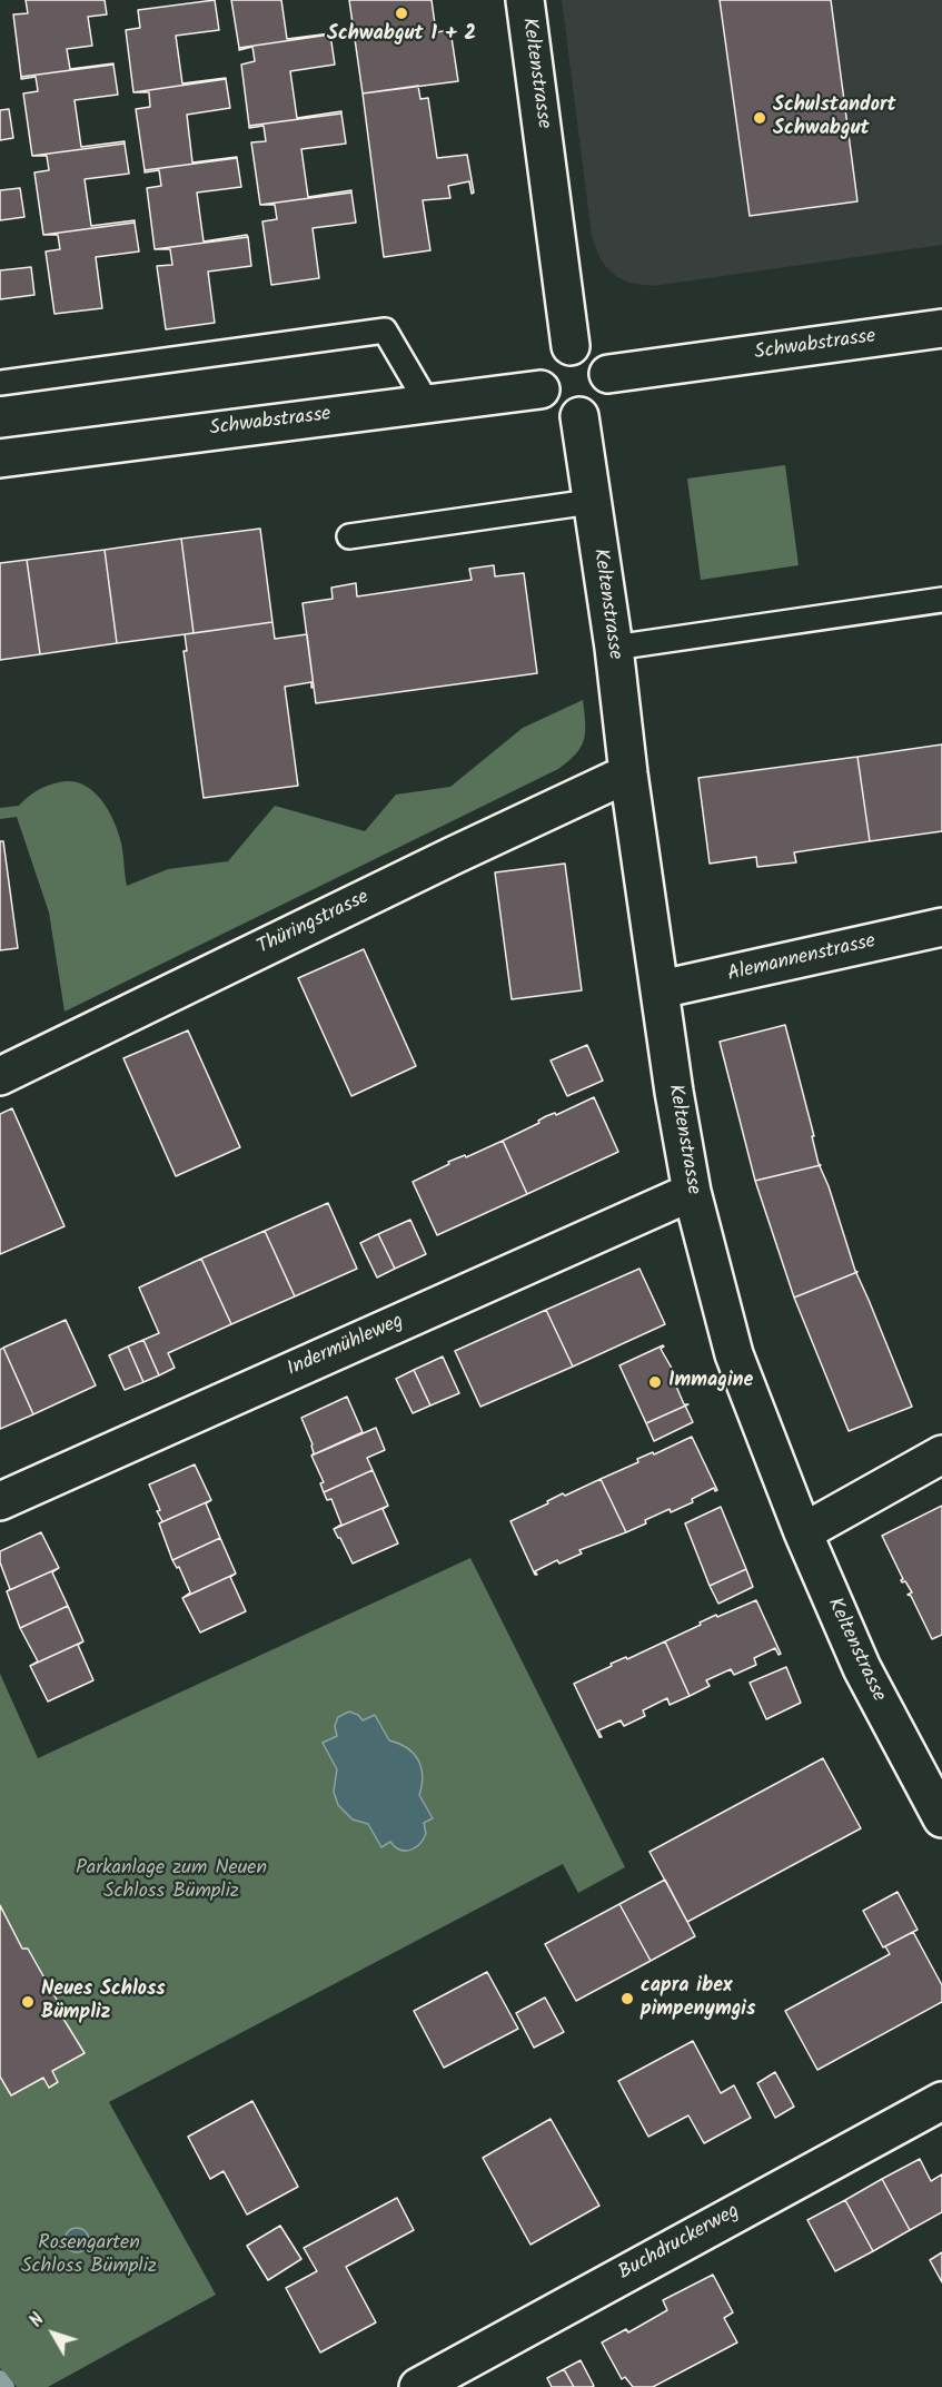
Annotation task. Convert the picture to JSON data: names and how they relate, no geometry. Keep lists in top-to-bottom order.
{
  "streets": {
    "street": [
      "Keltenstrasse",
      "Schwabstrasse",
      "Thüringstrasse",
      "Alemannenstrasse",
      "Indermühleweg",
      "Buchdruckerweg"
    ]
  },
  "crossings": [
    ["Keltenstrasse", "Schwabstrasse"],
    ["Keltenstrasse", "Thüringstrasse"],
    ["Keltenstrasse", "Alemannenstrasse"],
    ["Keltenstrasse", "Indermühleweg"]
  ],
  "parks": ["Parkanlage zum Neuen Schloss Bümpliz", "Rosengarten Schloss Bümpliz"],
  "places": [
    "Schwabgut 1 + 2",
    "Schulstandort Schwabgut",
    "Immagine",
    "capra ibex pimpenymgis",
    "Neues Schloss Bümpliz"
  ],
  "north": "top left"
}
